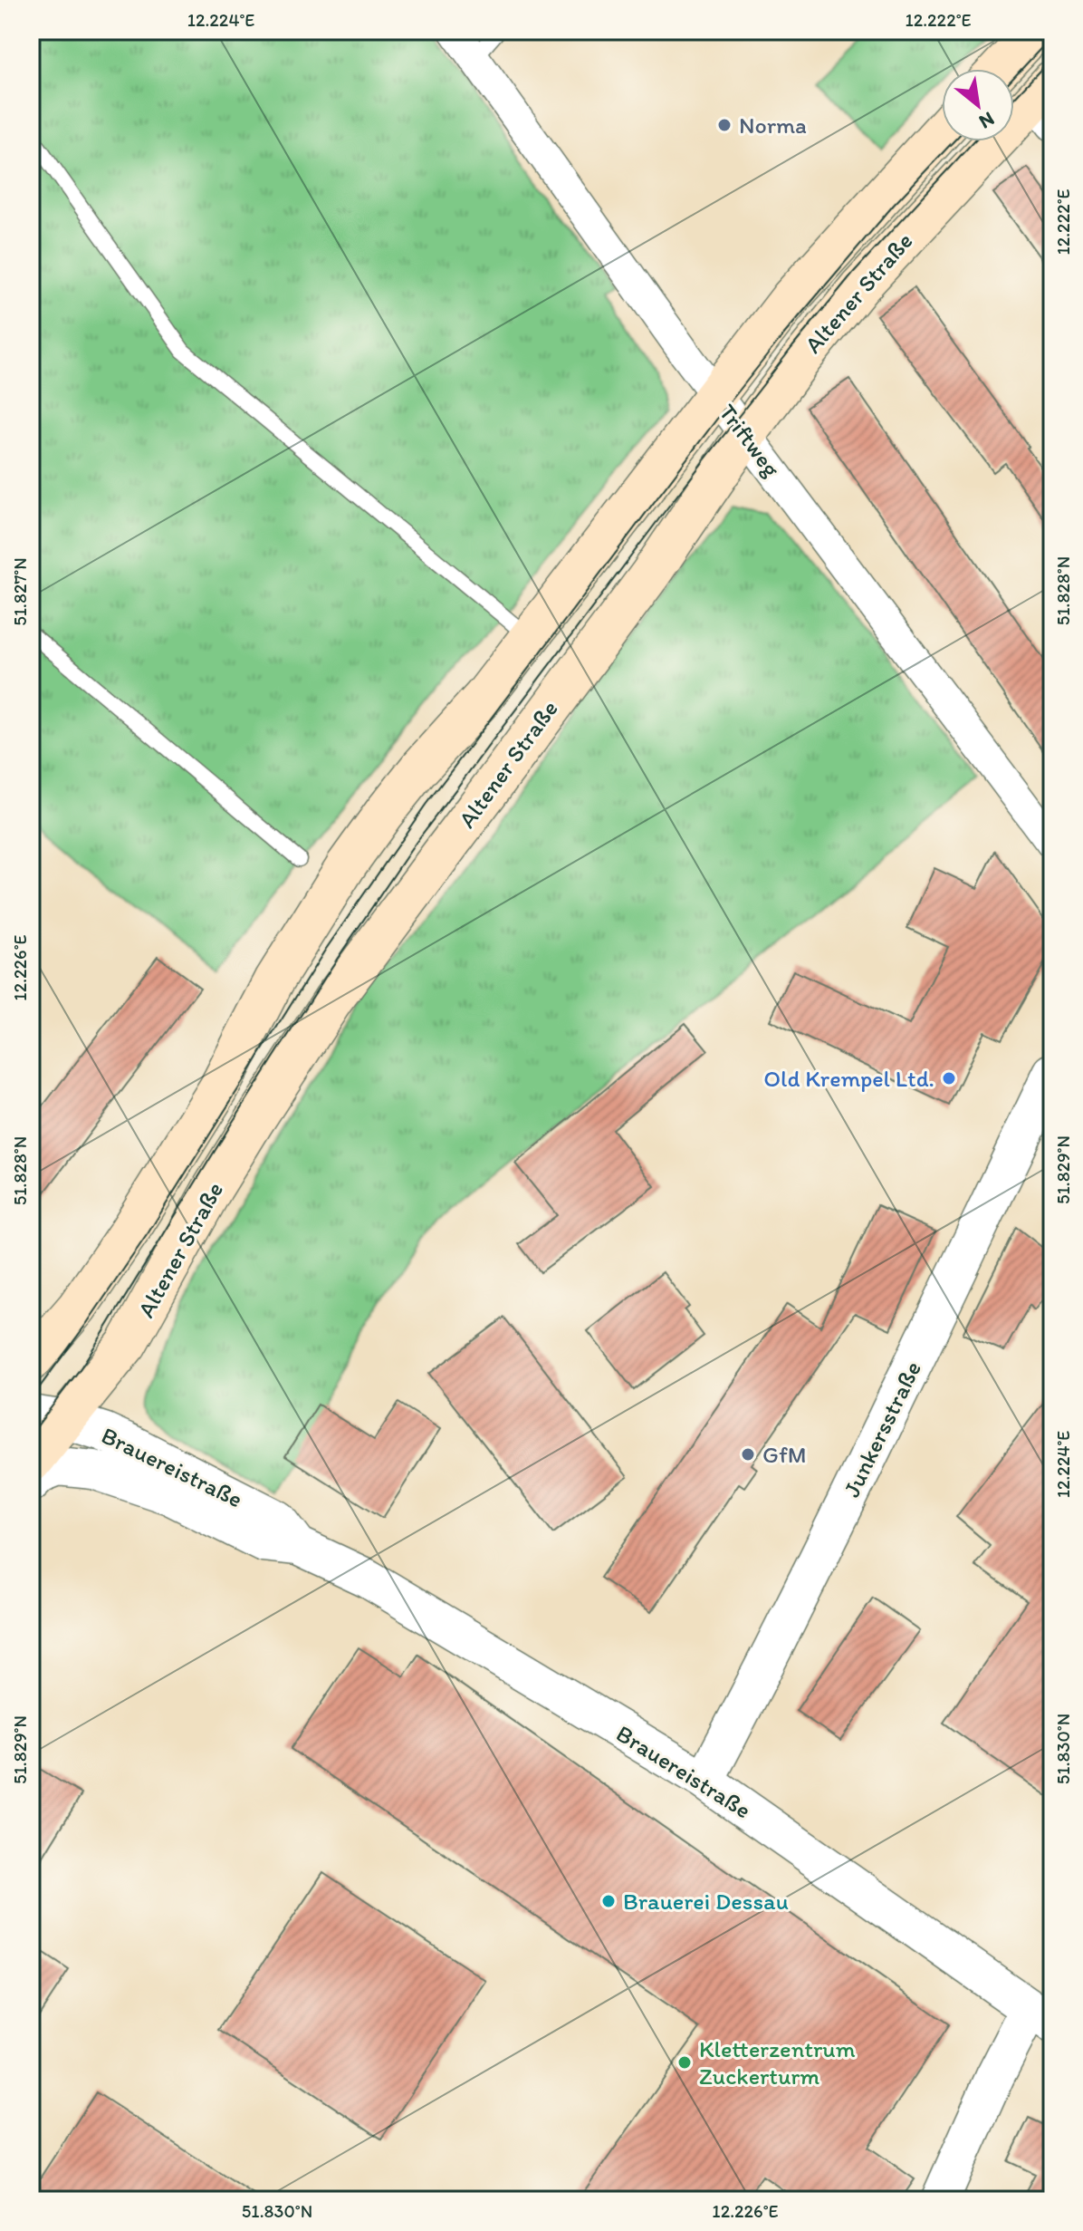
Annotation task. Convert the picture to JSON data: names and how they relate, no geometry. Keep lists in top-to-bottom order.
{
  "streets": {
    "main road": ["Altener Straße"],
    "street": ["Triftweg", "Junkersstraße", "Brauereistraße"]
  },
  "crossings": [
    ["Altener Straße", "Triftweg"],
    ["Altener Straße", "Brauereistraße"],
    ["Junkersstraße", "Brauereistraße"]
  ],
  "places": [
    "Norma",
    "Old Krempel Ltd.",
    "GfM",
    "Brauerei Dessau",
    "Kletterzentrum Zuckerturm"
  ],
  "north": "bottom right",
  "coordinates": [
    "12.224°E",
    "12.222°E",
    "51.828°N",
    "51.827°N",
    "12.226°E",
    "51.829°N",
    "51.830°N"
  ]
}
